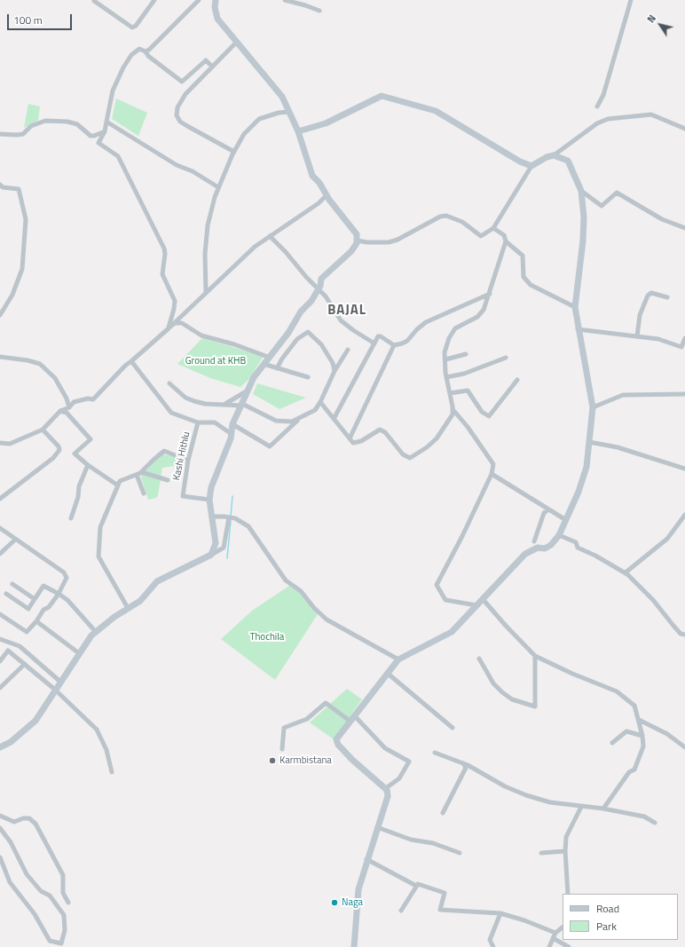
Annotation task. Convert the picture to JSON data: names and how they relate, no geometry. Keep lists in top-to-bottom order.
{
  "streets": {
    "street": ["Kashi Hithlu"]
  },
  "districts": ["BAJAL"],
  "parks": ["Ground at KHB", "Thochila"],
  "places": ["Karmbistana", "Naga"],
  "legend": ["Road", "Park"],
  "scale_bar": "100 m",
  "north": "top left"
}
